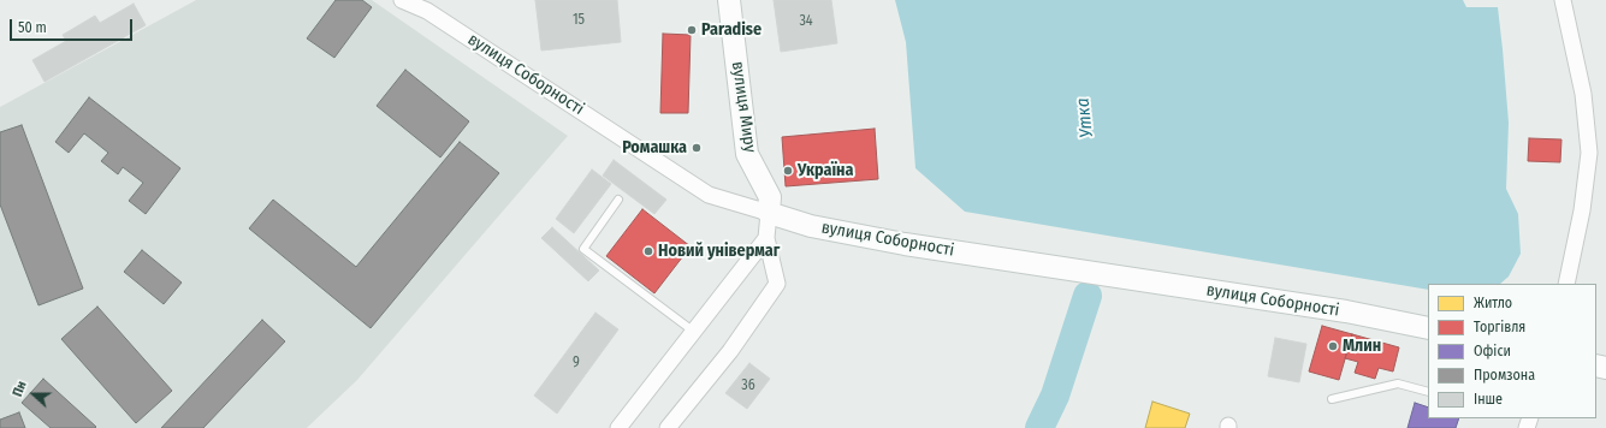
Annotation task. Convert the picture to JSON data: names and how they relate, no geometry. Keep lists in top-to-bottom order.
{
  "streets": {
    "main road": ["вулиця Соборності", "вулиця Миру"]
  },
  "crossings": [
    ["вулиця Соборності", "вулиця Миру"]
  ],
  "water": ["Утка"],
  "places": [
    "Paradise",
    "Ромашка",
    "Україна",
    "Новий універмаг",
    "Млин"
  ],
  "house_numbers": [
    "15",
    "34",
    "9",
    "36"
  ],
  "legend": [
    "Житло",
    "Торгівля",
    "Офіси",
    "Промзона",
    "Інше"
  ],
  "scale_bar": "50 m",
  "north": "left"
}
